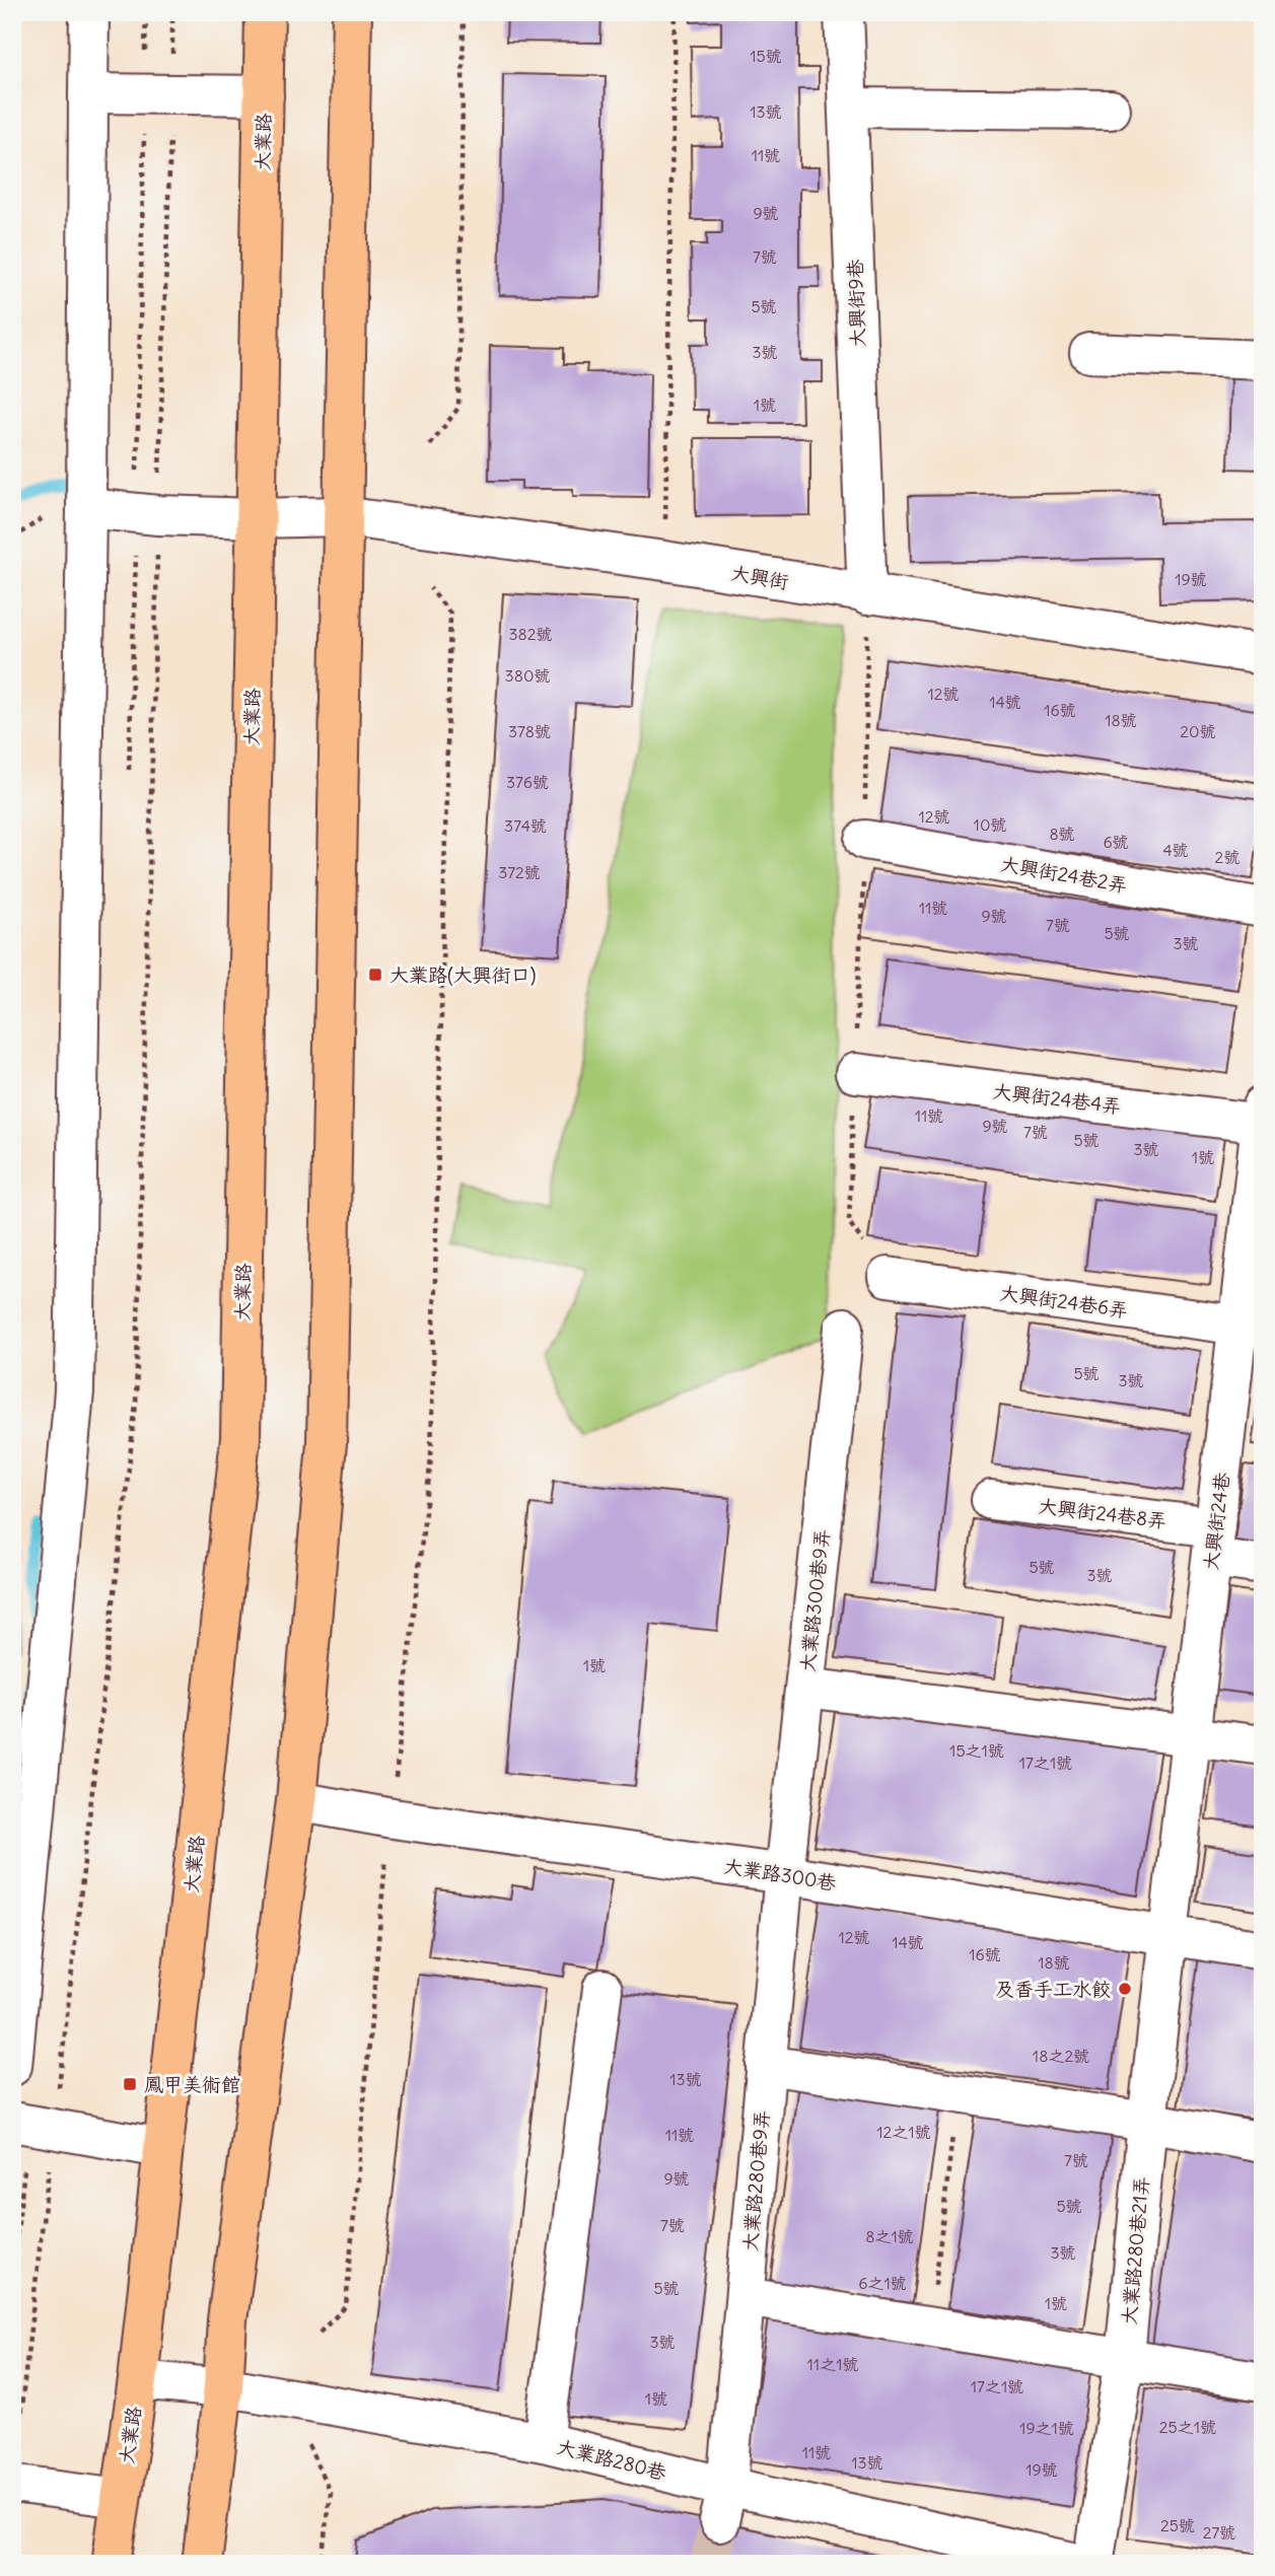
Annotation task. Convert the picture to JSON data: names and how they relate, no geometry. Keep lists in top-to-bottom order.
{
  "streets": {
    "main road": ["大業路"],
    "street": [
      "大興街9巷",
      "大興街",
      "大興街24巷2弄",
      "大興街24巷4弄",
      "大興街24巷6弄",
      "大興街24巷8弄",
      "大興街24巷",
      "大業路300巷9弄",
      "大業路300巷",
      "大業路280巷9弄",
      "大業路280巷21弄",
      "大業路280巷"
    ]
  },
  "crossings": [
    ["大業路", "大興街"],
    ["大業路", "大業路280巷"],
    ["大興街9巷", "大興街"],
    ["大興街24巷4弄", "大興街24巷"],
    ["大興街24巷6弄", "大興街24巷"],
    ["大興街24巷8弄", "大興街24巷"],
    ["大興街24巷", "大業路300巷"],
    ["大興街24巷", "大業路280巷21弄"],
    ["大業路300巷9弄", "大業路300巷"],
    ["大業路300巷9弄", "大業路280巷9弄"],
    ["大業路300巷", "大業路280巷9弄"],
    ["大業路300巷", "大業路280巷21弄"],
    ["大業路280巷9弄", "大業路280巷"]
  ],
  "places": {
    "transit": ["大業路(大興街口)", "鳳甲美術館"],
    "other": ["及香手工水餃"]
  },
  "house_numbers": [
    "15號",
    "13號",
    "11號",
    "9號",
    "7號",
    "5號",
    "3號",
    "1號",
    "19號",
    "382號",
    "380號",
    "12號",
    "14號",
    "16號",
    "18號",
    "378號",
    "20號",
    "376號",
    "12號",
    "10號",
    "374號",
    "8號",
    "6號",
    "4號",
    "2號",
    "372號",
    "11號",
    "9號",
    "7號",
    "5號",
    "3號",
    "11號",
    "9號",
    "7號",
    "5號",
    "3號",
    "1號",
    "5號",
    "3號",
    "5號",
    "3號",
    "1號",
    "15之1號",
    "17之1號",
    "12號",
    "14號",
    "16號",
    "18號",
    "18之2號",
    "13號",
    "12之1號",
    "11號",
    "7號",
    "9號",
    "5號",
    "7號",
    "8之1號",
    "3號",
    "6之1號",
    "5號",
    "1號",
    "3號",
    "11之1號",
    "17之1號",
    "1號",
    "25之1號",
    "19之1號",
    "11號",
    "13號",
    "19號",
    "25號",
    "27號"
  ]
}
